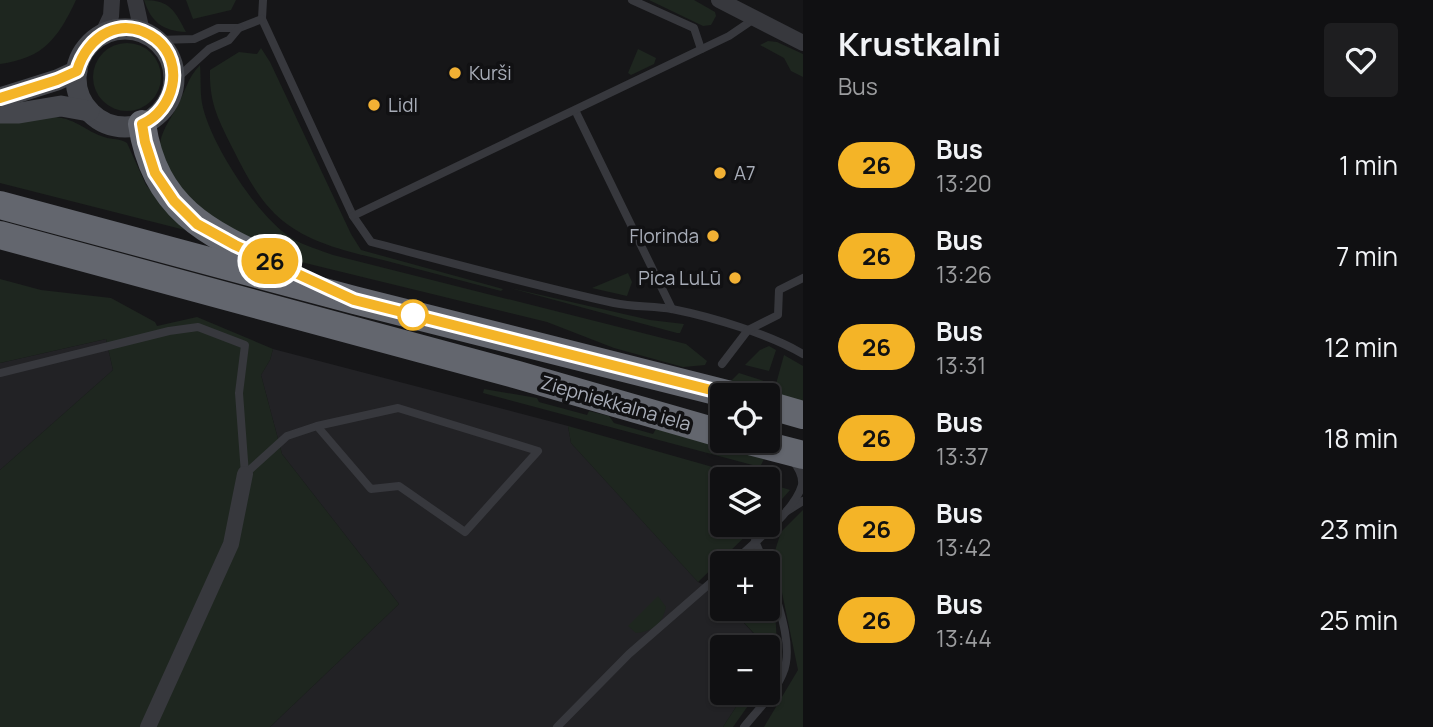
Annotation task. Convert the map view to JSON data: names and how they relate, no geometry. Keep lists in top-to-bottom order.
{
  "streets": {
    "highway": ["Ziepniekkalna iela"]
  },
  "places": [
    "Kurši",
    "Lidl",
    "A7",
    "Florinda",
    "Pica LuLū"
  ],
  "lines": ["bus line 26"],
  "page": {
    "on_map": "26",
    "heading": ["Krustkalni", "Bus"],
    "list": [
      {
        "mark": "26",
        "name": "Bus",
        "note": "13:20",
        "value": "1 min"
      },
      {
        "mark": "26",
        "name": "Bus",
        "note": "13:26",
        "value": "7 min"
      },
      {
        "mark": "26",
        "name": "Bus",
        "note": "13:31",
        "value": "12 min"
      },
      {
        "mark": "26",
        "name": "Bus",
        "note": "13:37",
        "value": "18 min"
      },
      {
        "mark": "26",
        "name": "Bus",
        "note": "13:42",
        "value": "23 min"
      },
      {
        "mark": "26",
        "name": "Bus",
        "note": "13:44",
        "value": "25 min"
      }
    ],
    "map_buttons": ["+", "−"]
  }
}
